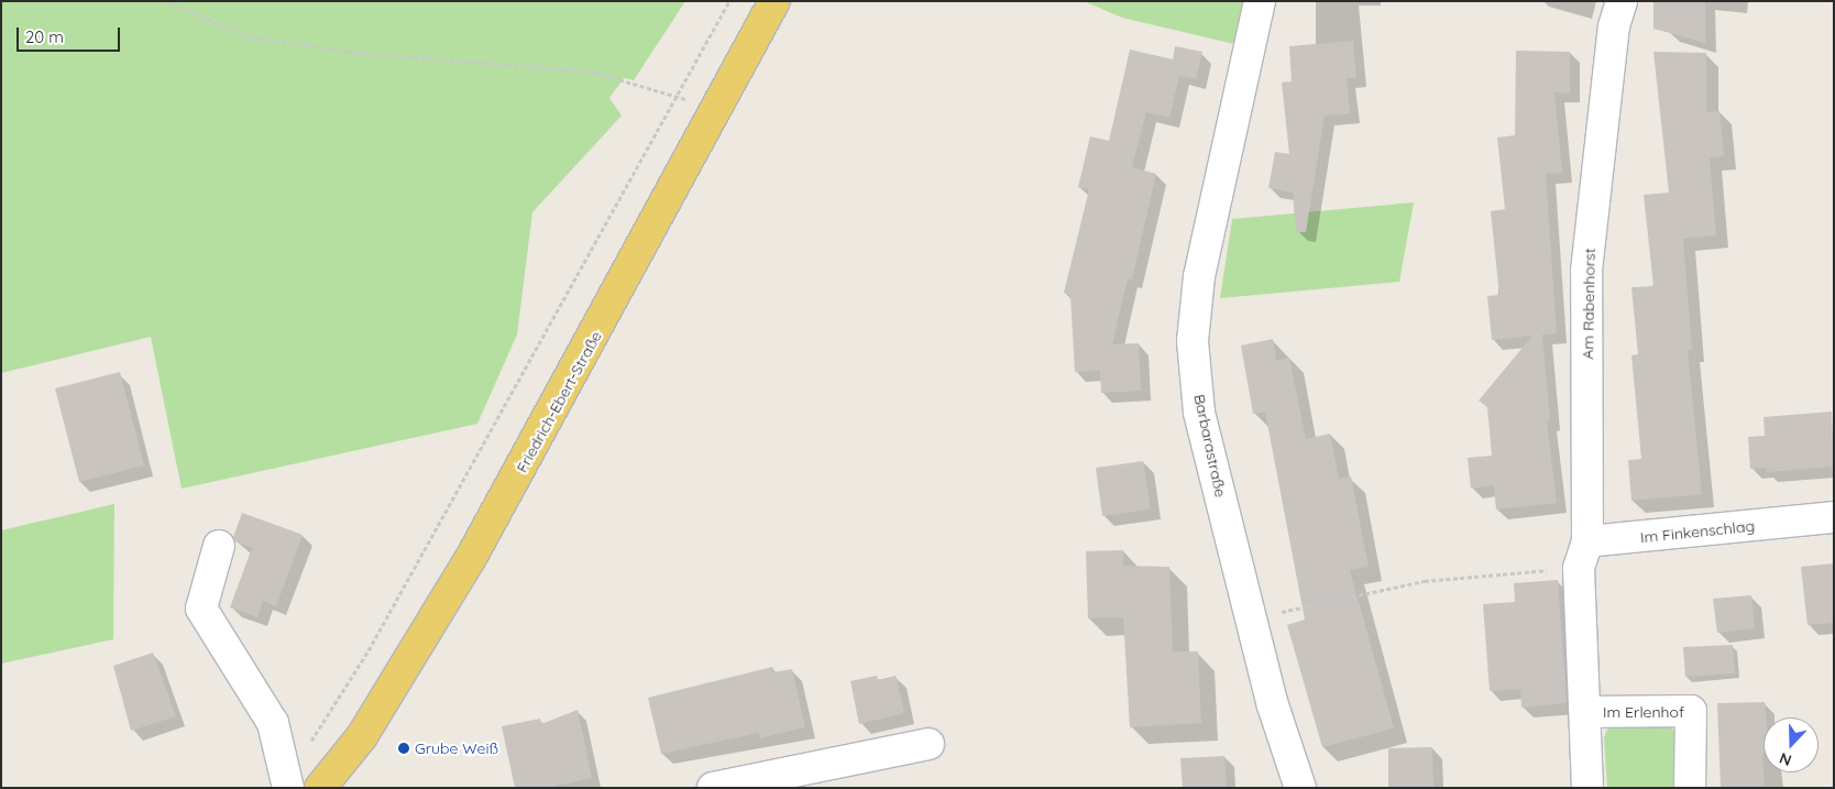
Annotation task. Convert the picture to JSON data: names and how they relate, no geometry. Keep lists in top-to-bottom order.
{
  "streets": {
    "main road": ["Friedrich-Ebert-Straße"],
    "street": [
      "Am Rabenhorst",
      "Barbarastraße",
      "Im Finkenschlag",
      "Im Erlenhof"
    ]
  },
  "crossings": [
    ["Am Rabenhorst", "Im Finkenschlag"],
    ["Am Rabenhorst", "Im Erlenhof"],
    ["Im Finkenschlag", "Im Erlenhof"]
  ],
  "places": ["Grube Weiß"],
  "scale_bar": "20 m",
  "north": "bottom"
}
